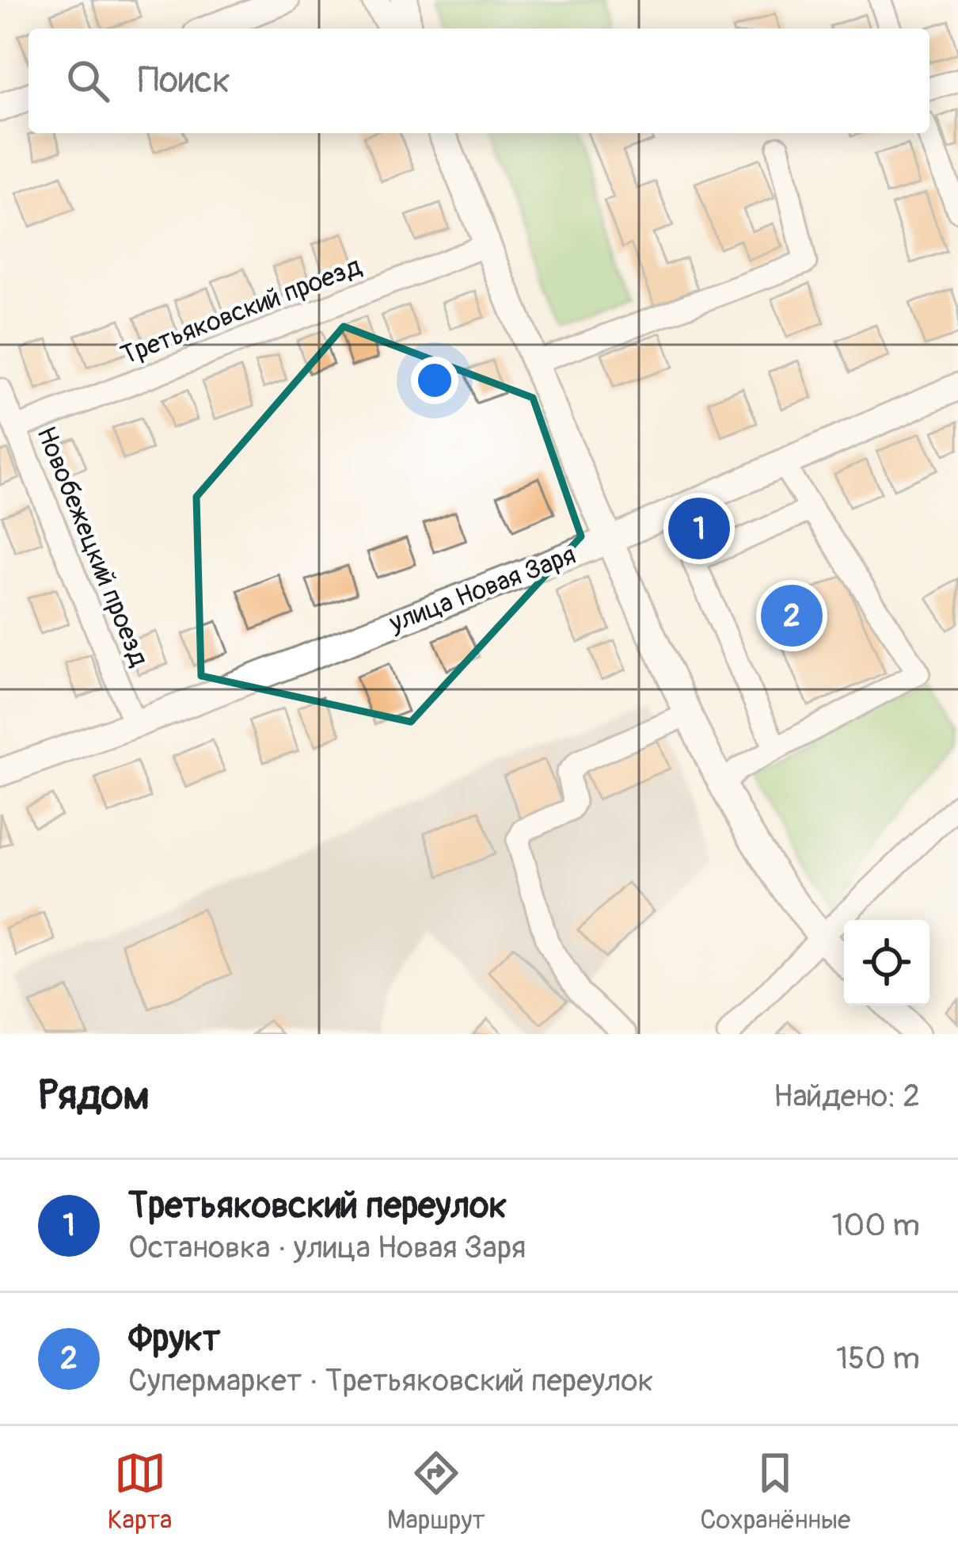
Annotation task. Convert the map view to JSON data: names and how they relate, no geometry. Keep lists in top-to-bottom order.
{
  "streets": {
    "main road": ["улица Новая Заря"],
    "street": ["Третьяковский проезд", "Новобежецкий проезд"]
  },
  "crossings": [
    ["Третьяковский проезд", "Новобежецкий проезд"],
    ["Новобежецкий проезд", "улица Новая Заря"]
  ],
  "page": {
    "search": "Поиск",
    "pins": ["1", "2"],
    "heading": ["Рядом", "Найдено: 2"],
    "list": [
      {
        "mark": "1",
        "name": "Третьяковский переулок",
        "note": "Остановка · улица Новая Заря",
        "value": "100 m"
      },
      {
        "mark": "2",
        "name": "Фрукт",
        "note": "Супермаркет · Третьяковский переулок",
        "value": "150 m"
      }
    ],
    "nav": ["Карта", "Маршрут", "Сохранённые"]
  }
}
